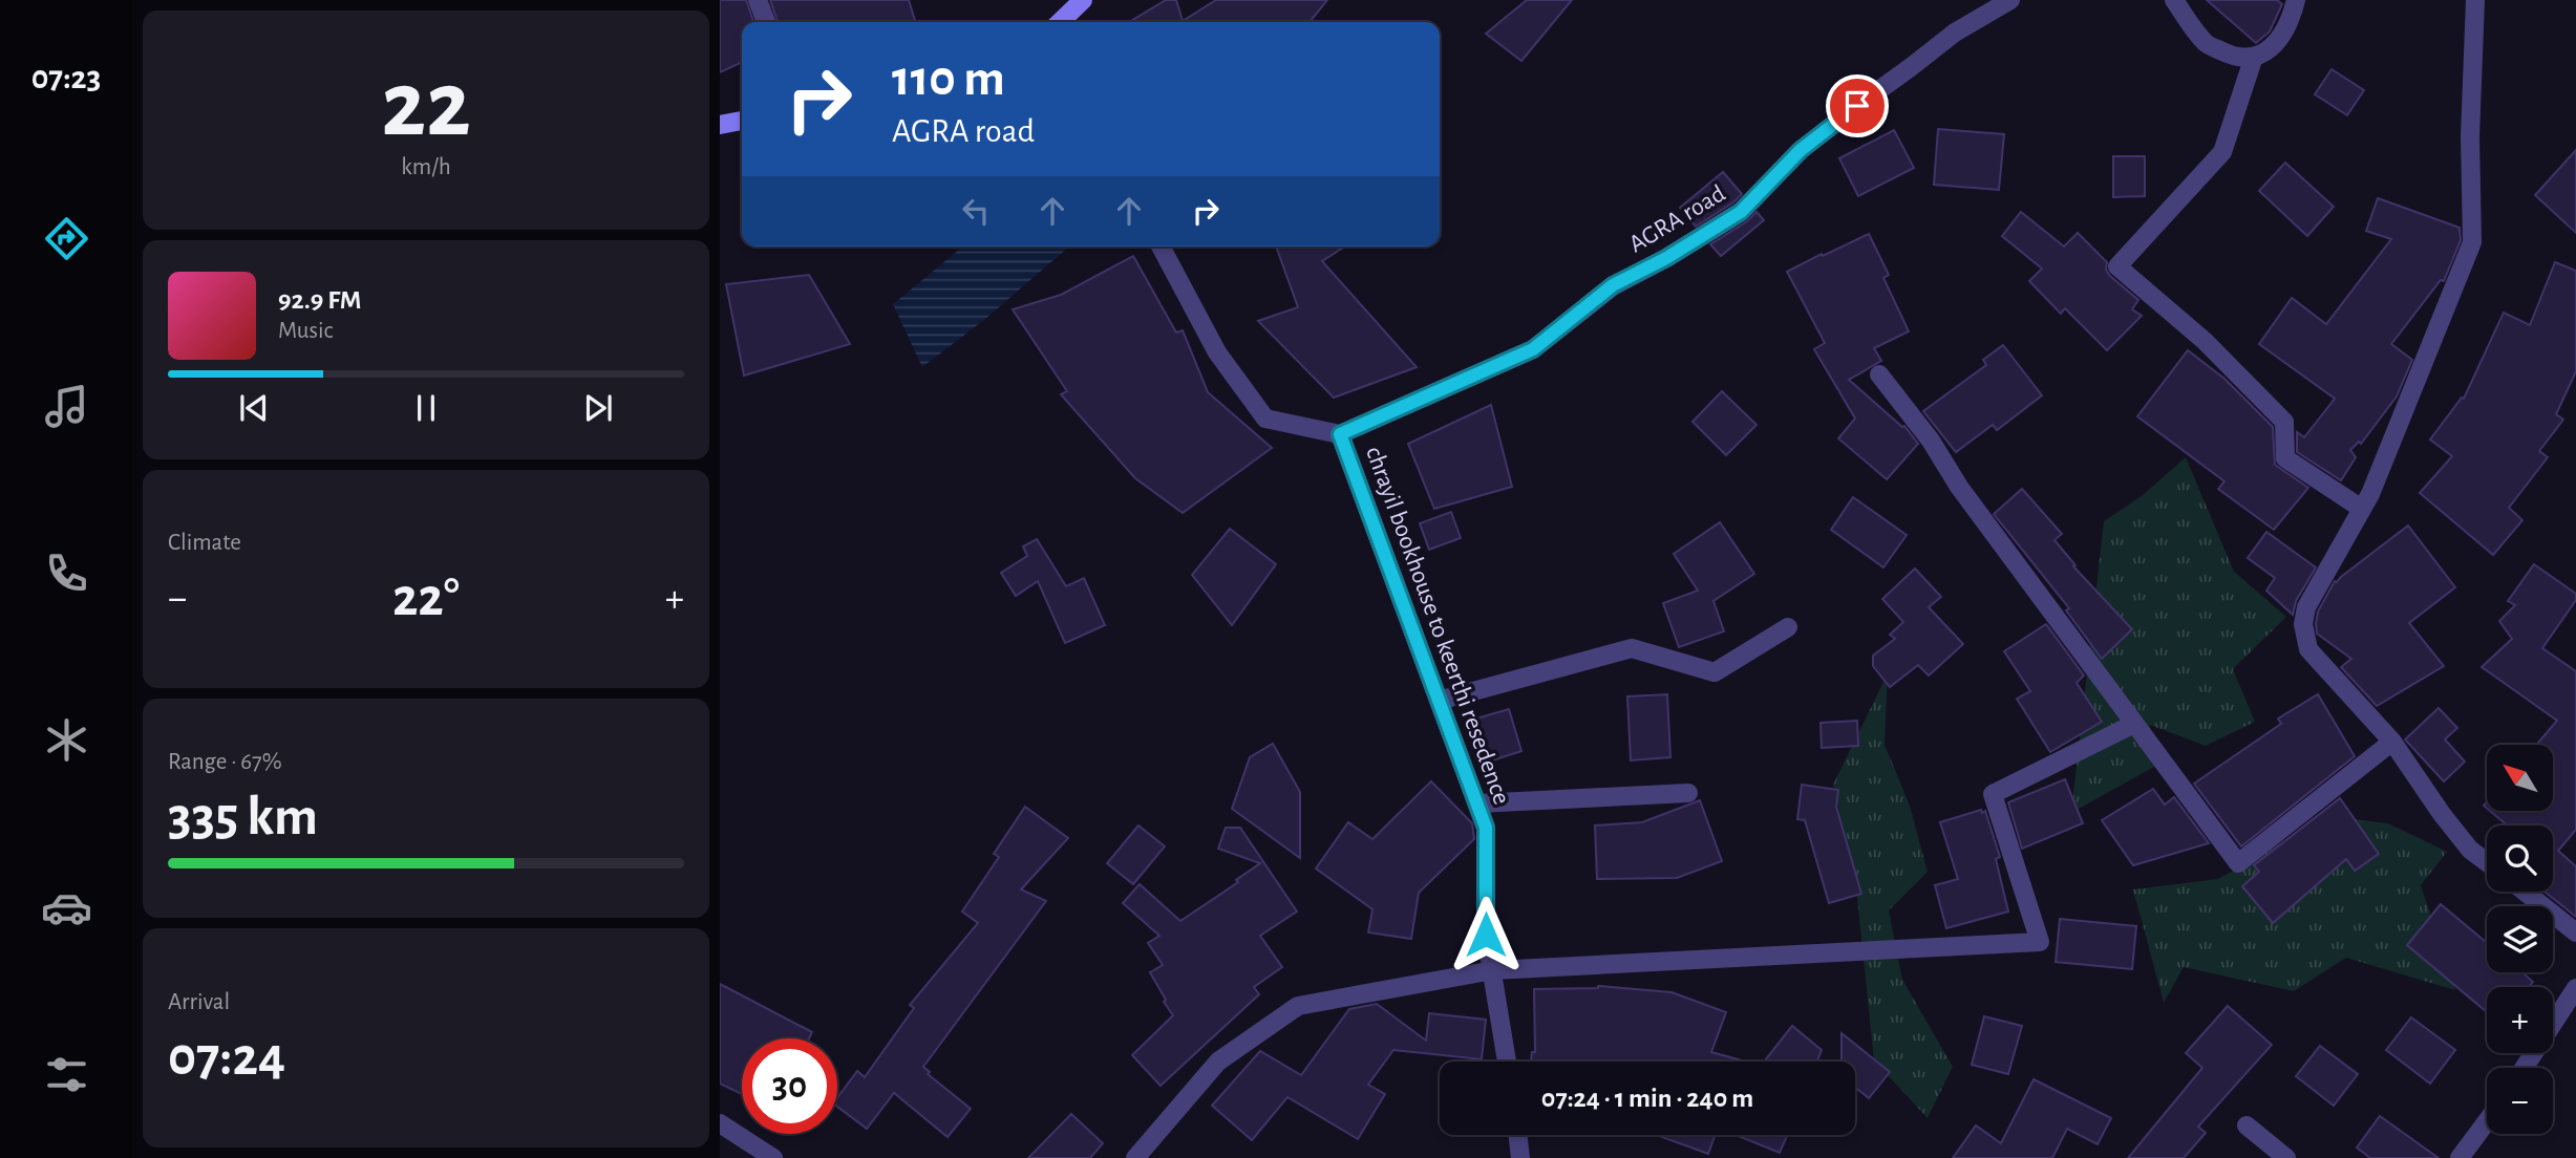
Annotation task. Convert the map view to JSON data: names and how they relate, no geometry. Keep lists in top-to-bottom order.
{
  "streets": {
    "street": ["AGRA road", "chrayil bookhouse to keerthi resedence"]
  },
  "crossings": [
    ["AGRA road", "chrayil bookhouse to keerthi resedence"]
  ],
  "north": "top left",
  "page": {
    "tabs": "07:23",
    "tile": [
      ["22", "km/h"],
      "Climate",
      ["Range · 67%", "335 km"],
      ["Arrival", "07:24"]
    ],
    "turn": ["110 m", "AGRA road"],
    "song": ["92.9 FM", "Music"],
    "heat": ["−", "22°", "+"],
    "map_buttons": ["+", "−"],
    "limit": "30",
    "trip": "07:24 · 1 min · 240 m"
  }
}
